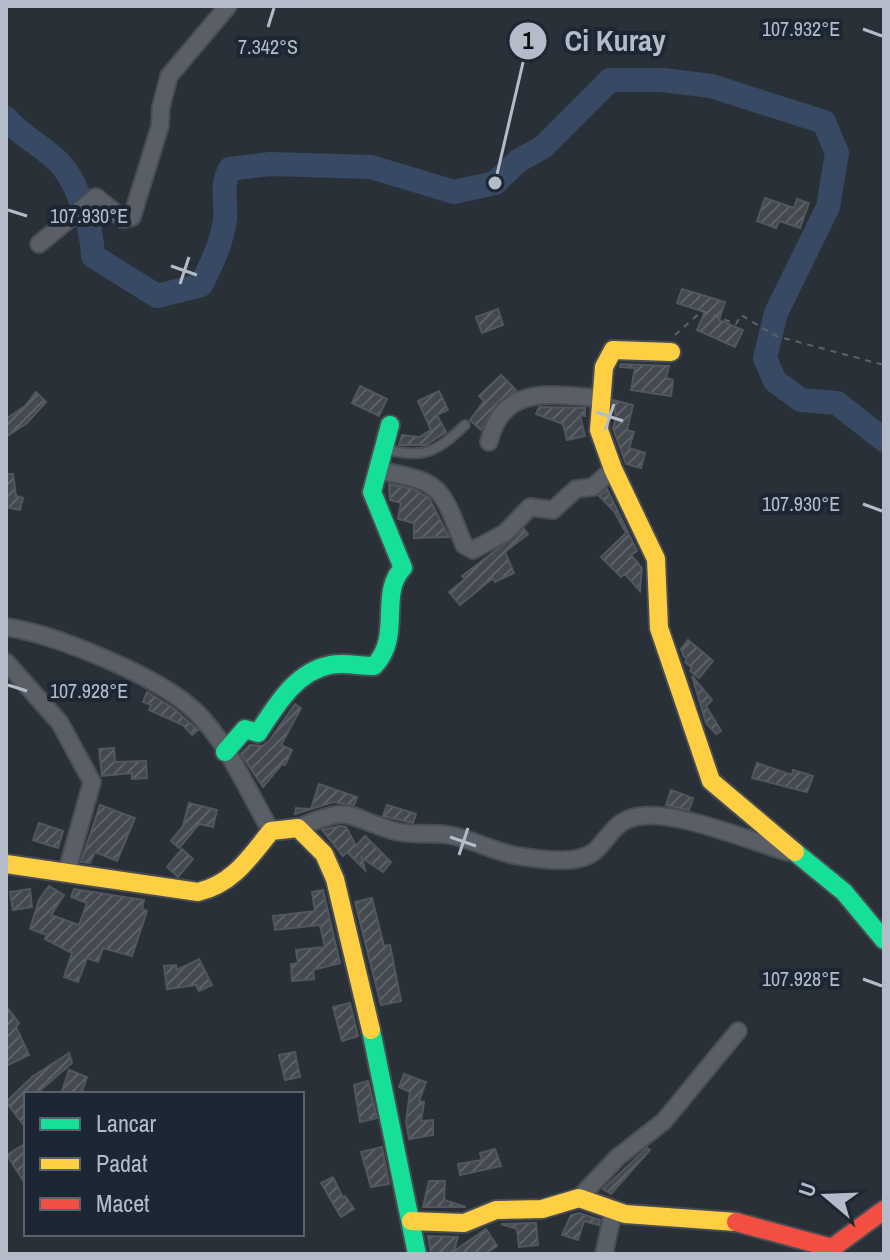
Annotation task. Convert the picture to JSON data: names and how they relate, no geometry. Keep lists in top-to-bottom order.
{
  "places": ["Ci Kuray"],
  "legend": ["Lancar", "Padat", "Macet"],
  "north": "left",
  "coordinates": [
    "107.932°E",
    "7.342°S",
    "107.930°E",
    "107.928°E"
  ]
}
